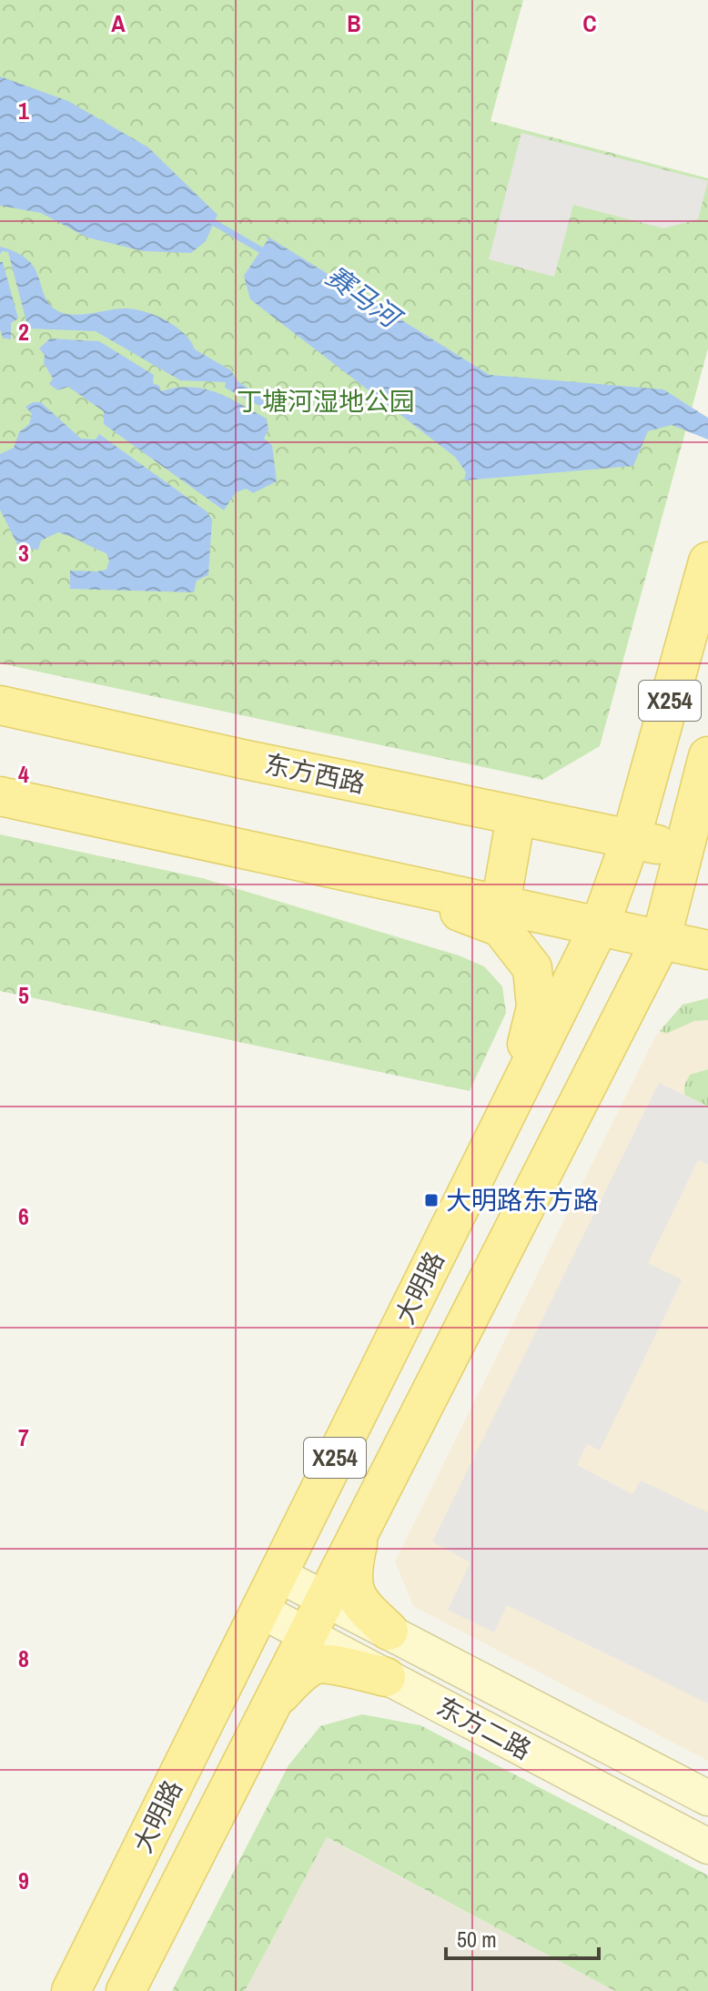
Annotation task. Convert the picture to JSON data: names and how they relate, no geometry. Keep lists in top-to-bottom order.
{
  "streets": {
    "main road": [
      "X254",
      "东方西路",
      "大明路",
      "东方二路"
    ]
  },
  "crossings": [
    ["东方西路", "大明路"],
    ["大明路", "东方二路"]
  ],
  "water": ["赛马河"],
  "parks": ["丁塘河湿地公园"],
  "places": {
    "transit": ["大明路东方路"]
  },
  "scale_bar": "50 m",
  "grid": {
    "columns": ["A", "B", "C"],
    "rows": [
      "1",
      "2",
      "3",
      "4",
      "5",
      "6",
      "7",
      "8",
      "9"
    ]
  }
}
